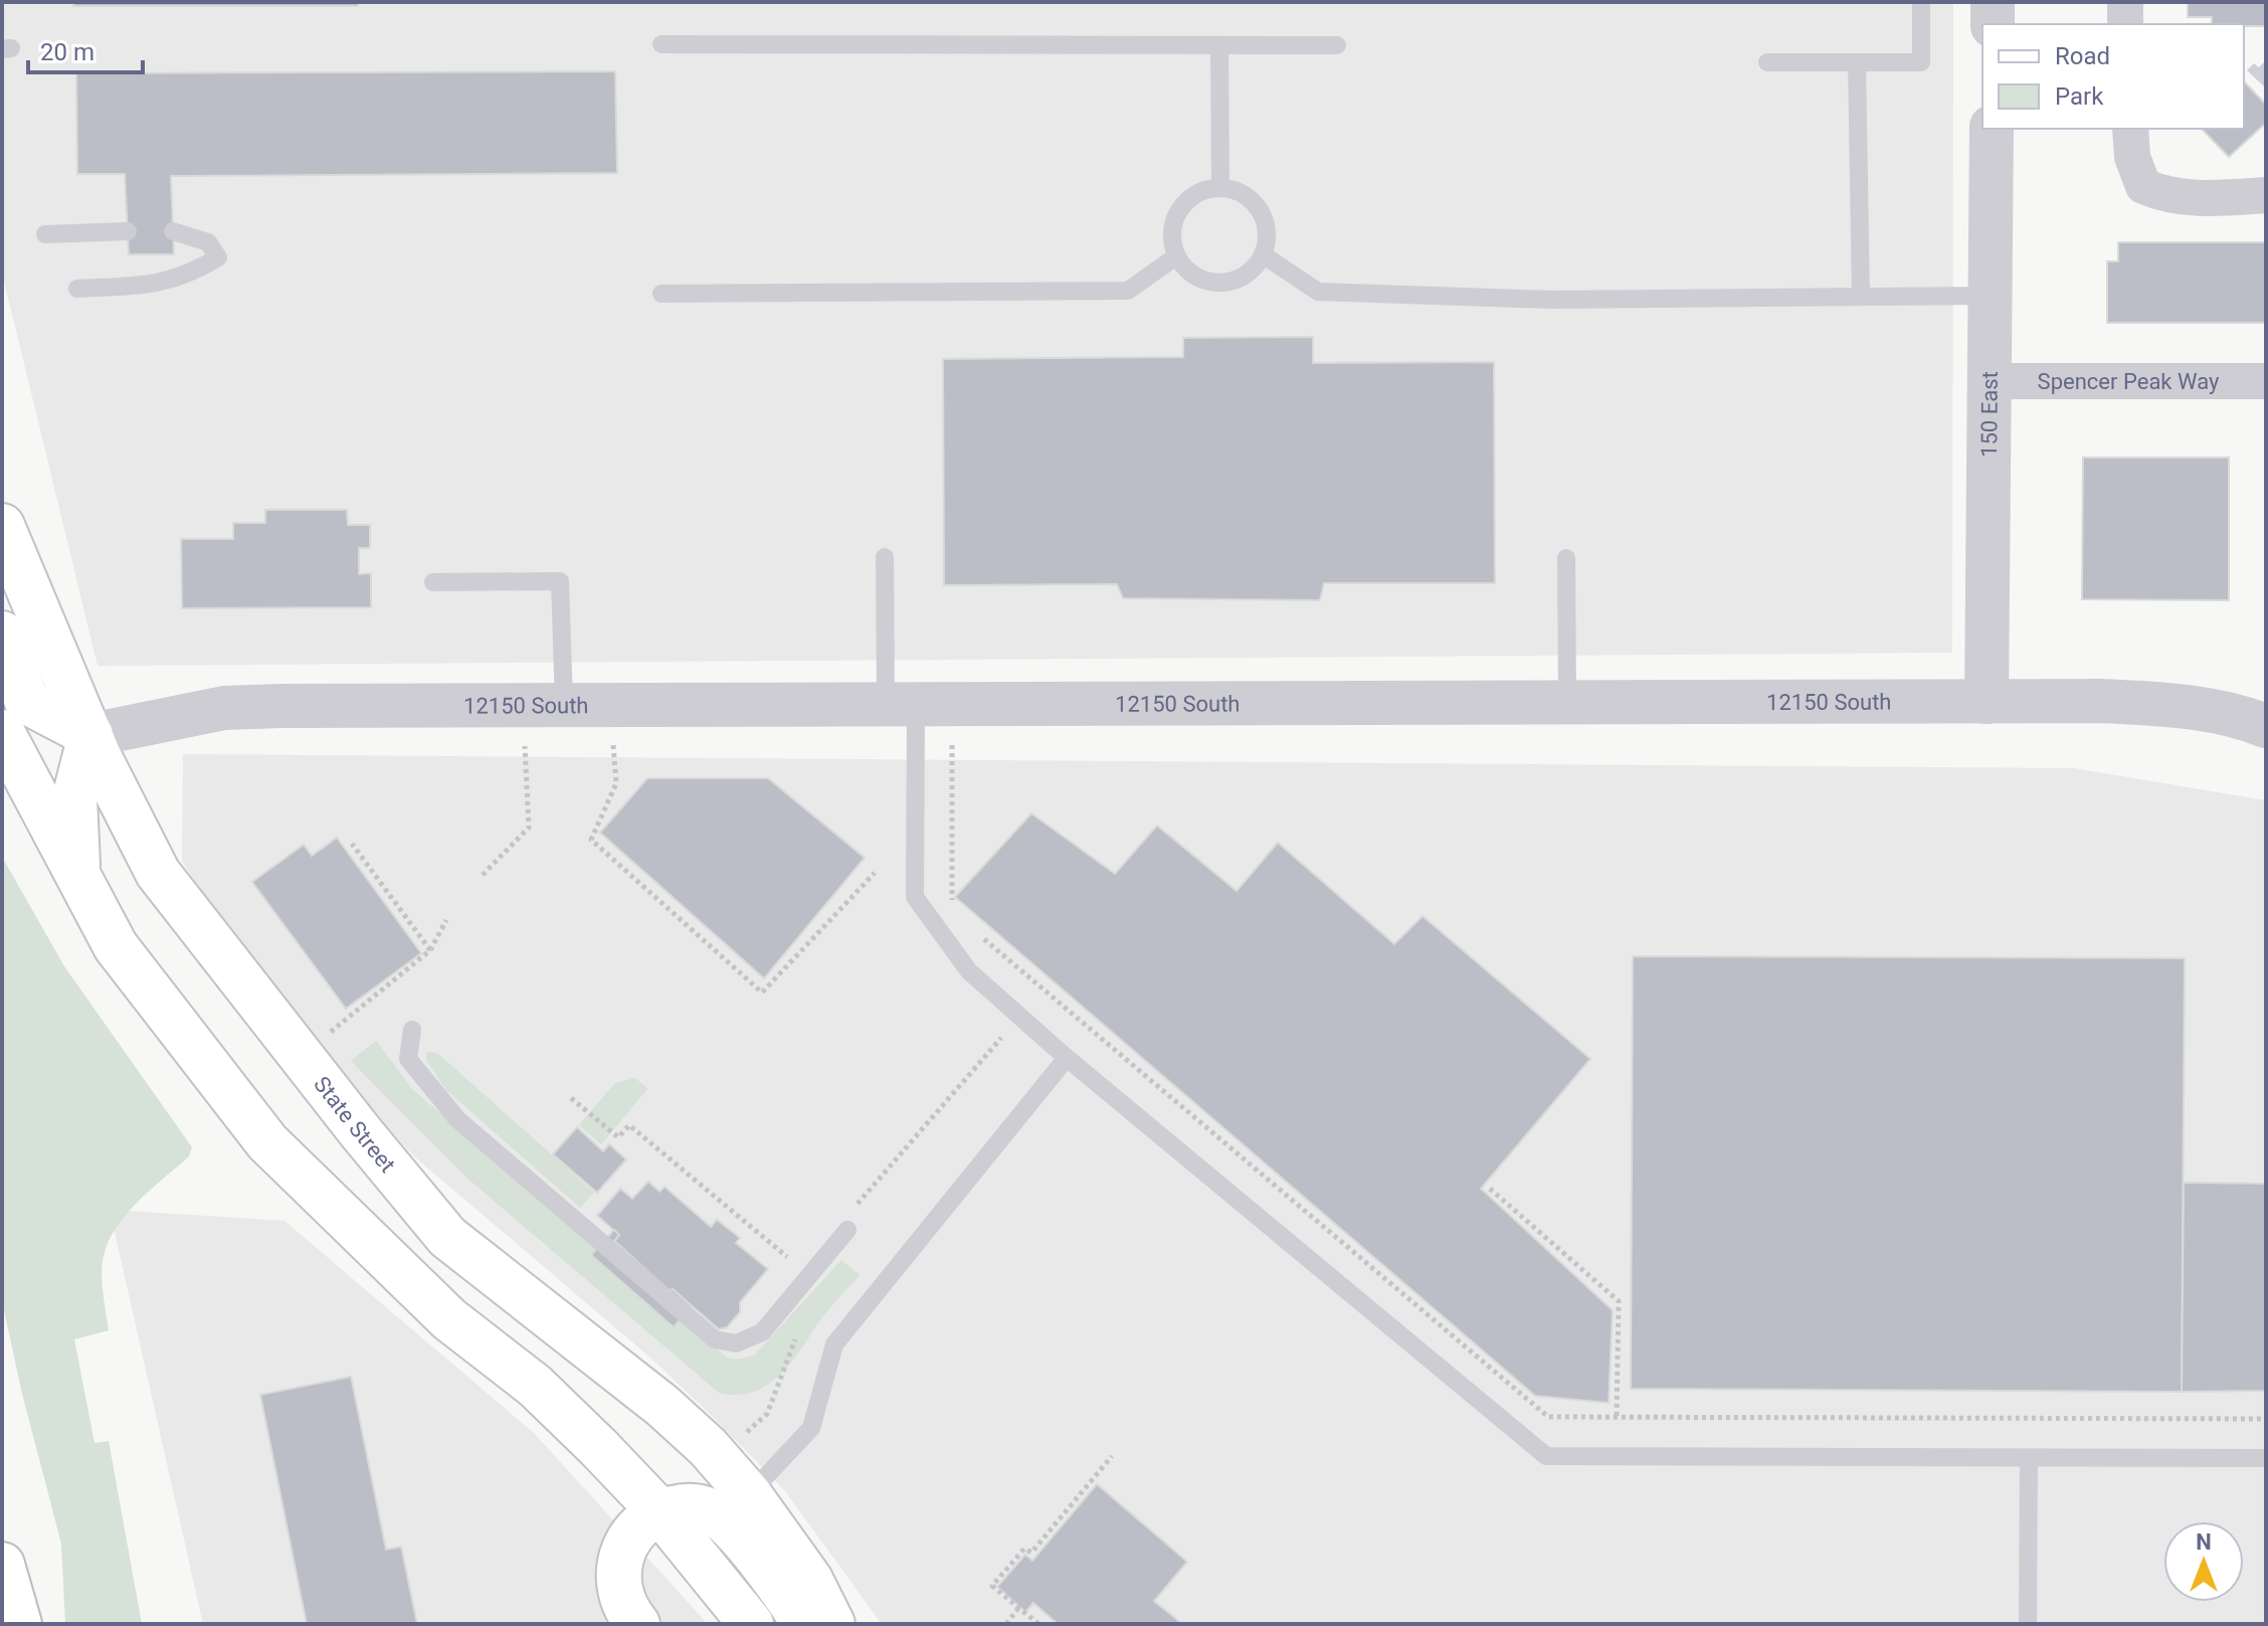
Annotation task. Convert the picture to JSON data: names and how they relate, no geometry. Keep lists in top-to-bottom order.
{
  "streets": {
    "main road": ["State Street"],
    "street": ["Spencer Peak Way", "150 East", "12150 South"]
  },
  "crossings": [
    ["Spencer Peak Way", "150 East"],
    ["150 East", "12150 South"],
    ["12150 South", "State Street"]
  ],
  "legend": ["Road", "Park"],
  "scale_bar": "20 m",
  "north": "top"
}
